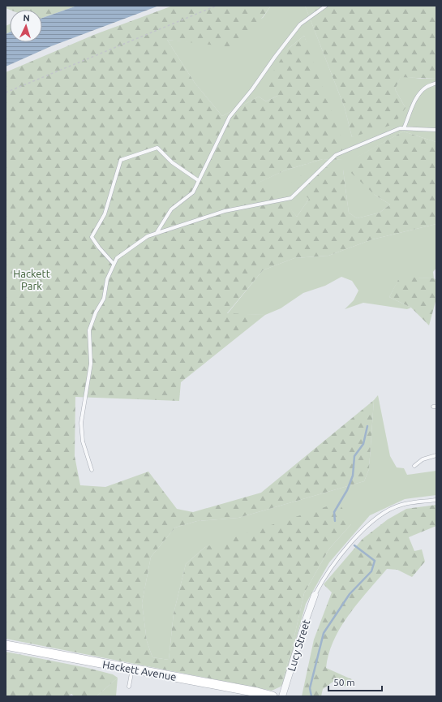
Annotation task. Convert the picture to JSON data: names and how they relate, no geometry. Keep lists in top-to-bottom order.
{
  "streets": {
    "main road": ["Hackett Avenue"],
    "street": ["Lucy Street"]
  },
  "parks": ["Hackett Park"],
  "scale_bar": "50 m",
  "north": "top"
}
